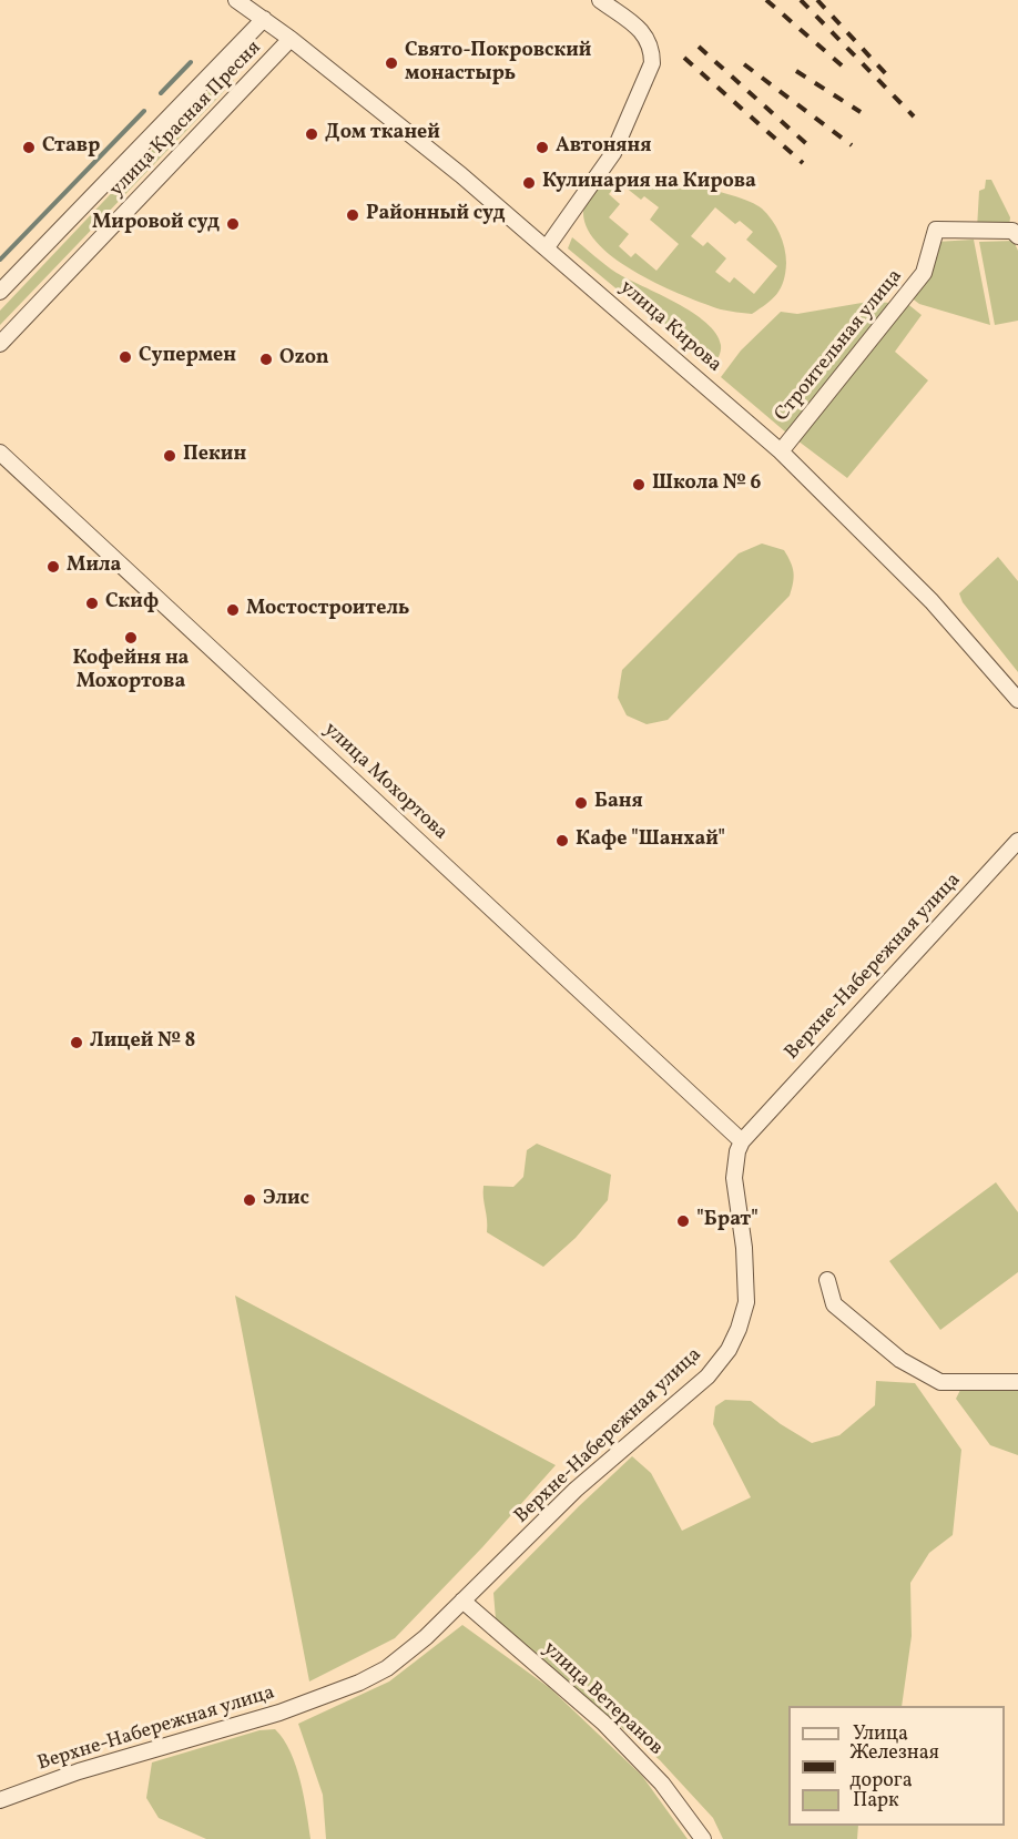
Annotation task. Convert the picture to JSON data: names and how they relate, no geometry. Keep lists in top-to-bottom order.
{
  "streets": {
    "street": [
      "улица Красная Пресня",
      "улица Кирова",
      "Строительная улица",
      "улица Мохортова",
      "Верхне-Набережная улица",
      "улица Ветеранов"
    ]
  },
  "crossings": [
    ["улица Красная Пресня", "улица Кирова"],
    ["улица Кирова", "Строительная улица"],
    ["улица Мохортова", "Верхне-Набережная улица"],
    ["Верхне-Набережная улица", "улица Ветеранов"]
  ],
  "places": [
    "Свято-Покровский монастырь",
    "Дом тканей",
    "Ставр",
    "Автоняня",
    "Кулинария на Кирова",
    "Районный суд",
    "Мировой суд",
    "Cупермен",
    "Ozon",
    "Пекин",
    "Школа № 6",
    "Мила",
    "Скиф",
    "Мостостроитель",
    "Кофейня на Мохортова",
    "Баня",
    "Кафе \"Шанхай\"",
    "Лицей № 8",
    "Элис",
    "\"Брат\""
  ],
  "legend": ["Улица", "Железная дорога", "Парк"]
}
